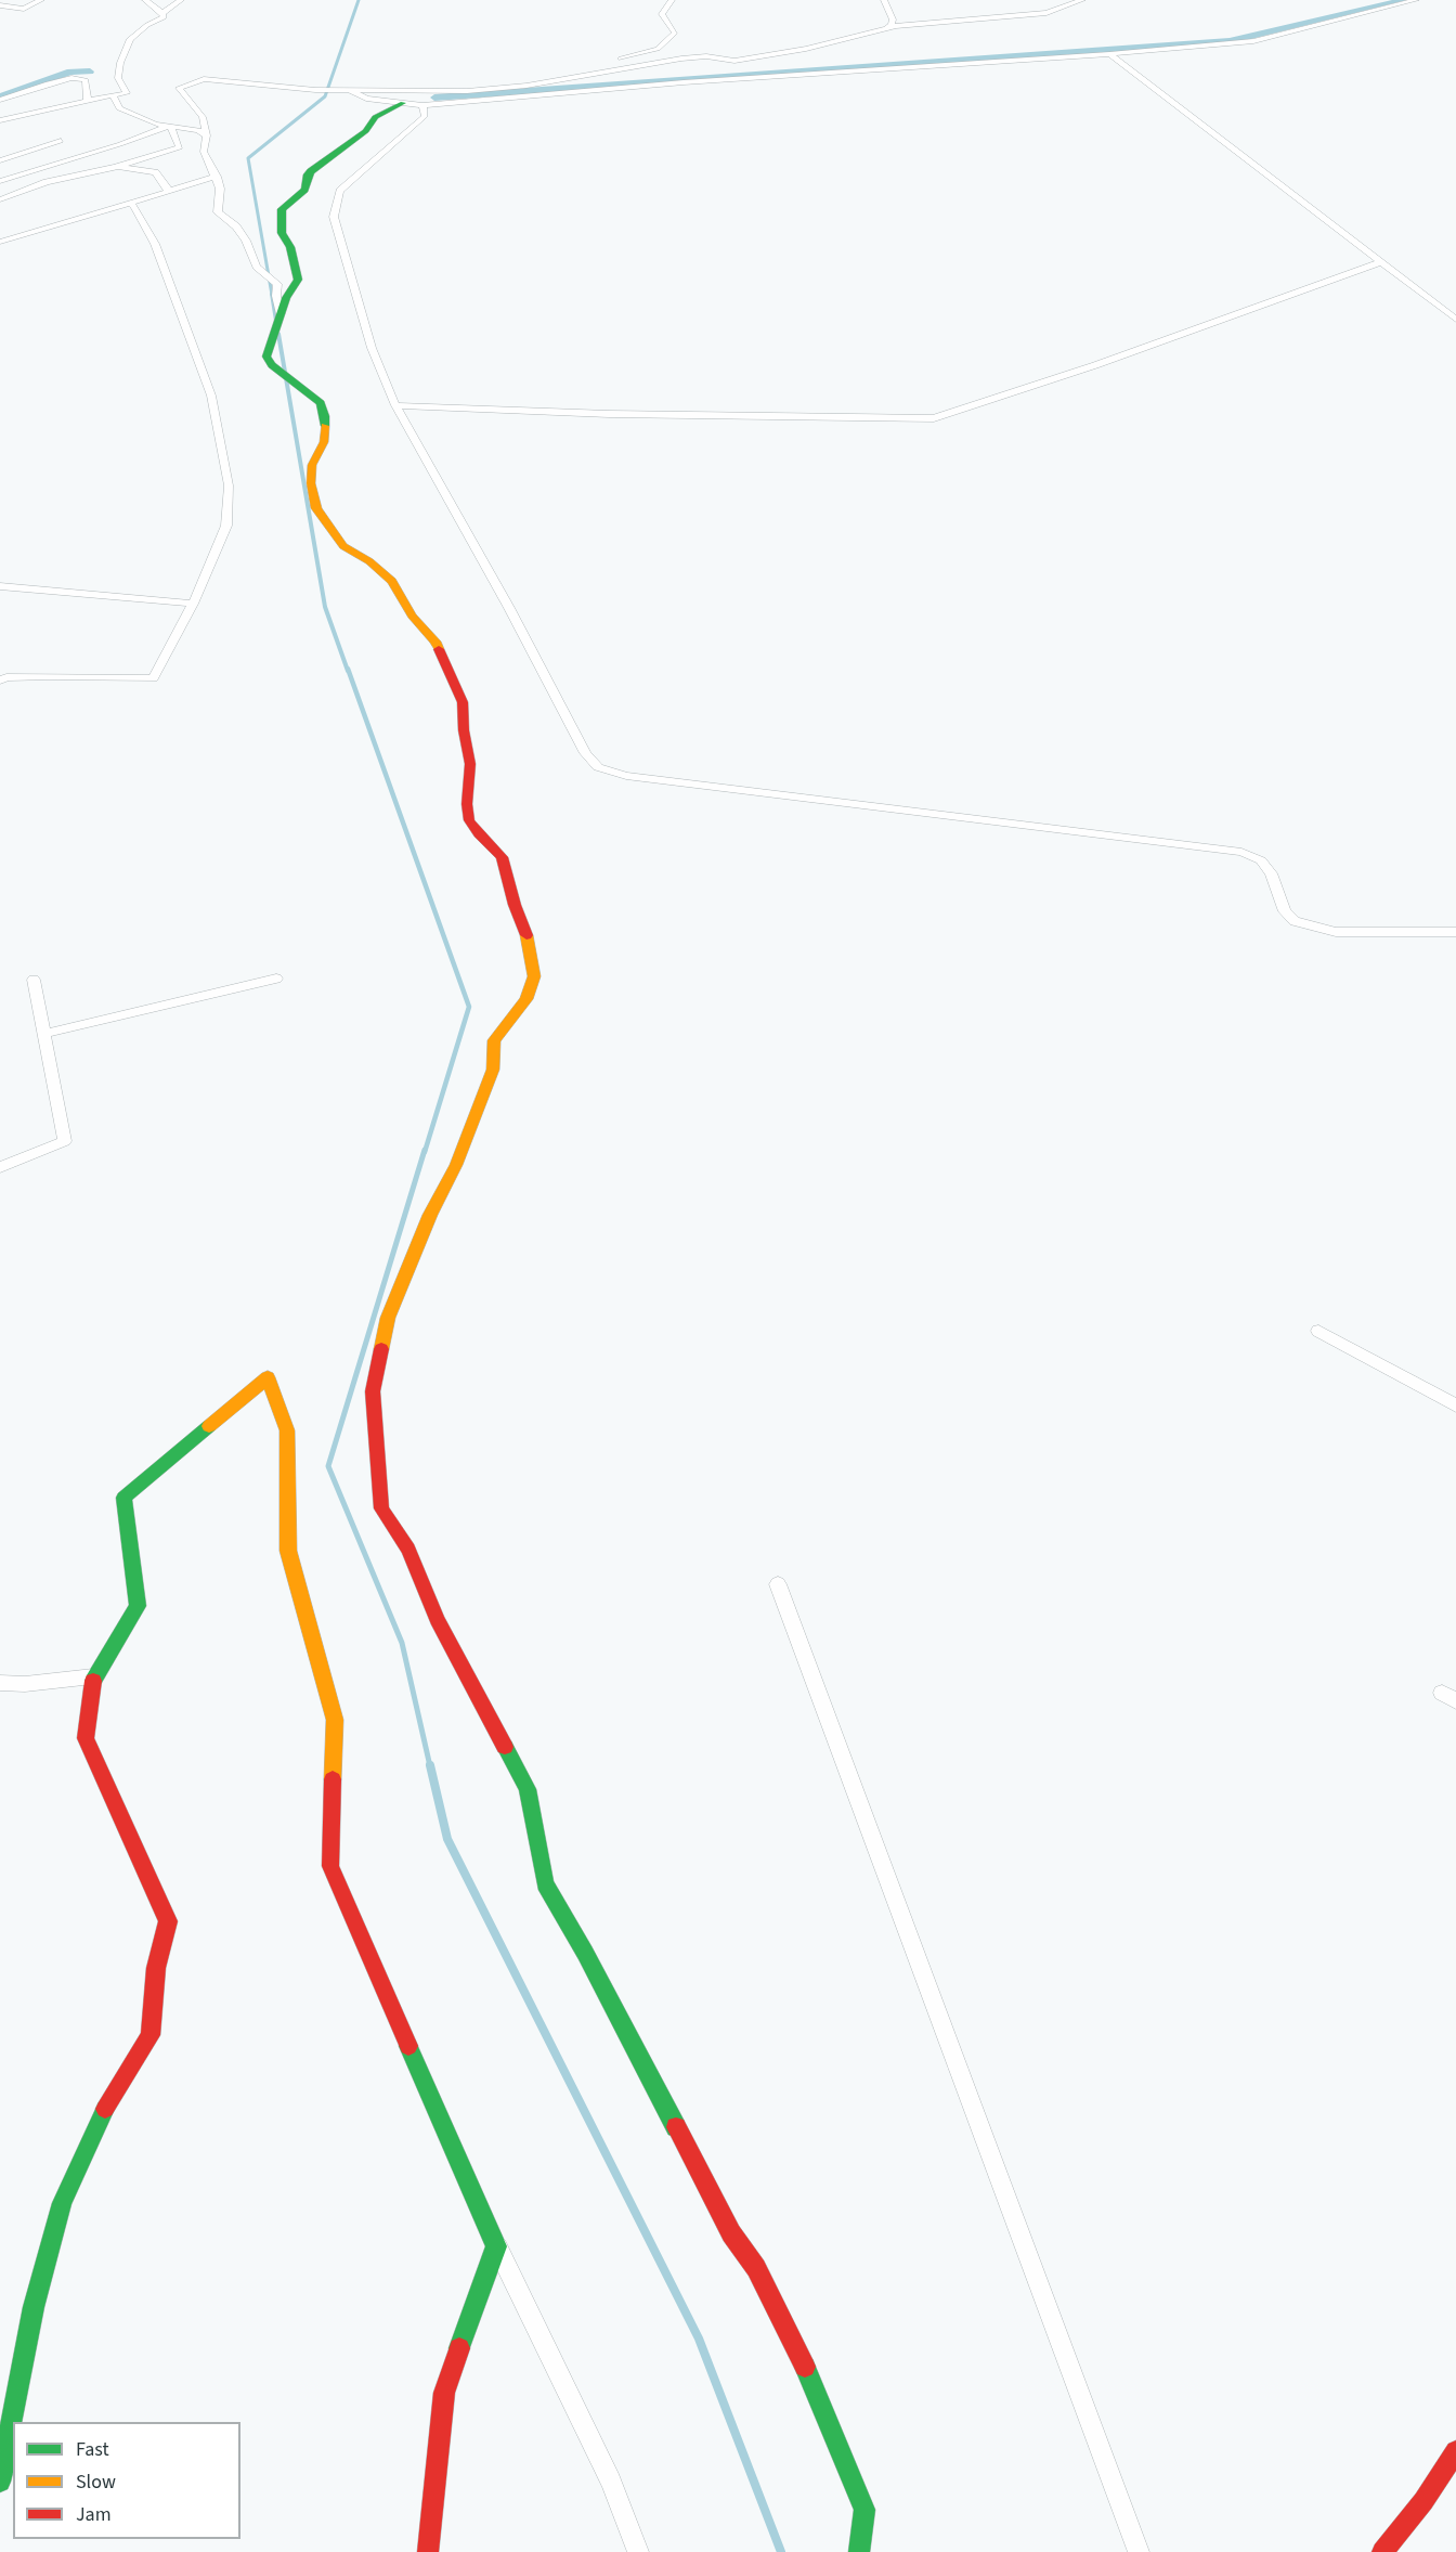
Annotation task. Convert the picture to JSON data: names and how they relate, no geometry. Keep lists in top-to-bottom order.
{
  "legend": ["Fast", "Slow", "Jam"]
}
